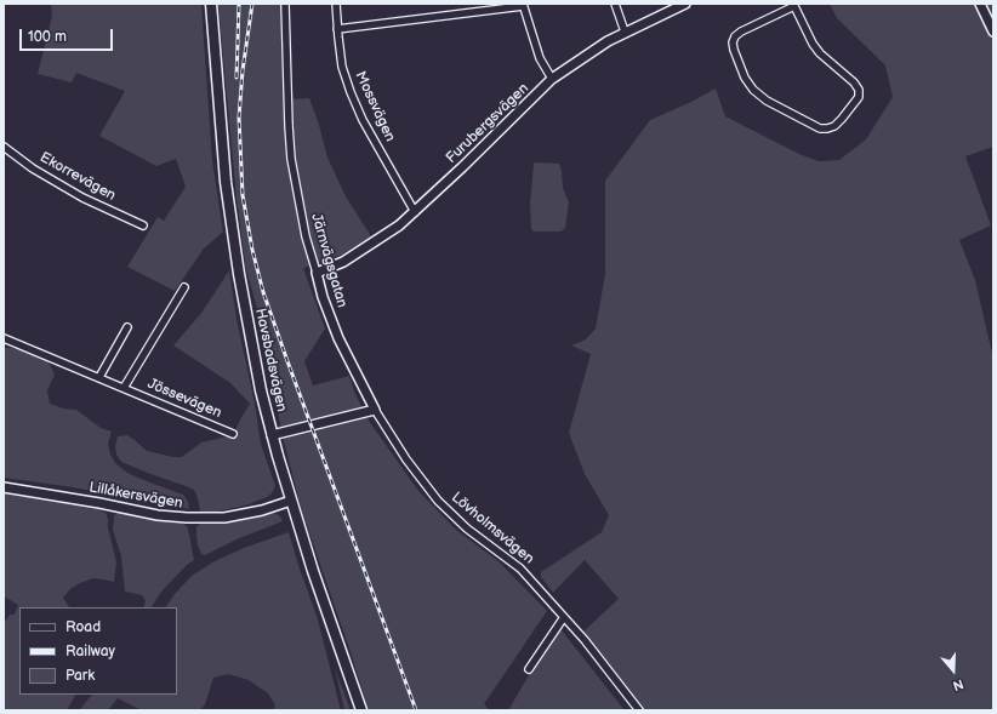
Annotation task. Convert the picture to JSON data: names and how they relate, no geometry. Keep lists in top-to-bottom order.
{
  "streets": {
    "main road": ["Havsbadsvägen"],
    "street": [
      "Mossvägen",
      "Furubergsvägen",
      "Ekorrevägen",
      "Järnvägsgatan",
      "Jössevägen",
      "Lillåkersvägen",
      "Lövholmsvägen"
    ]
  },
  "crossings": [
    ["Mossvägen", "Furubergsvägen"],
    ["Furubergsvägen", "Järnvägsgatan"],
    ["Järnvägsgatan", "Lövholmsvägen"],
    ["Havsbadsvägen", "Lillåkersvägen"]
  ],
  "legend": ["Road", "Railway", "Park"],
  "scale_bar": "100 m",
  "north": "bottom"
}
